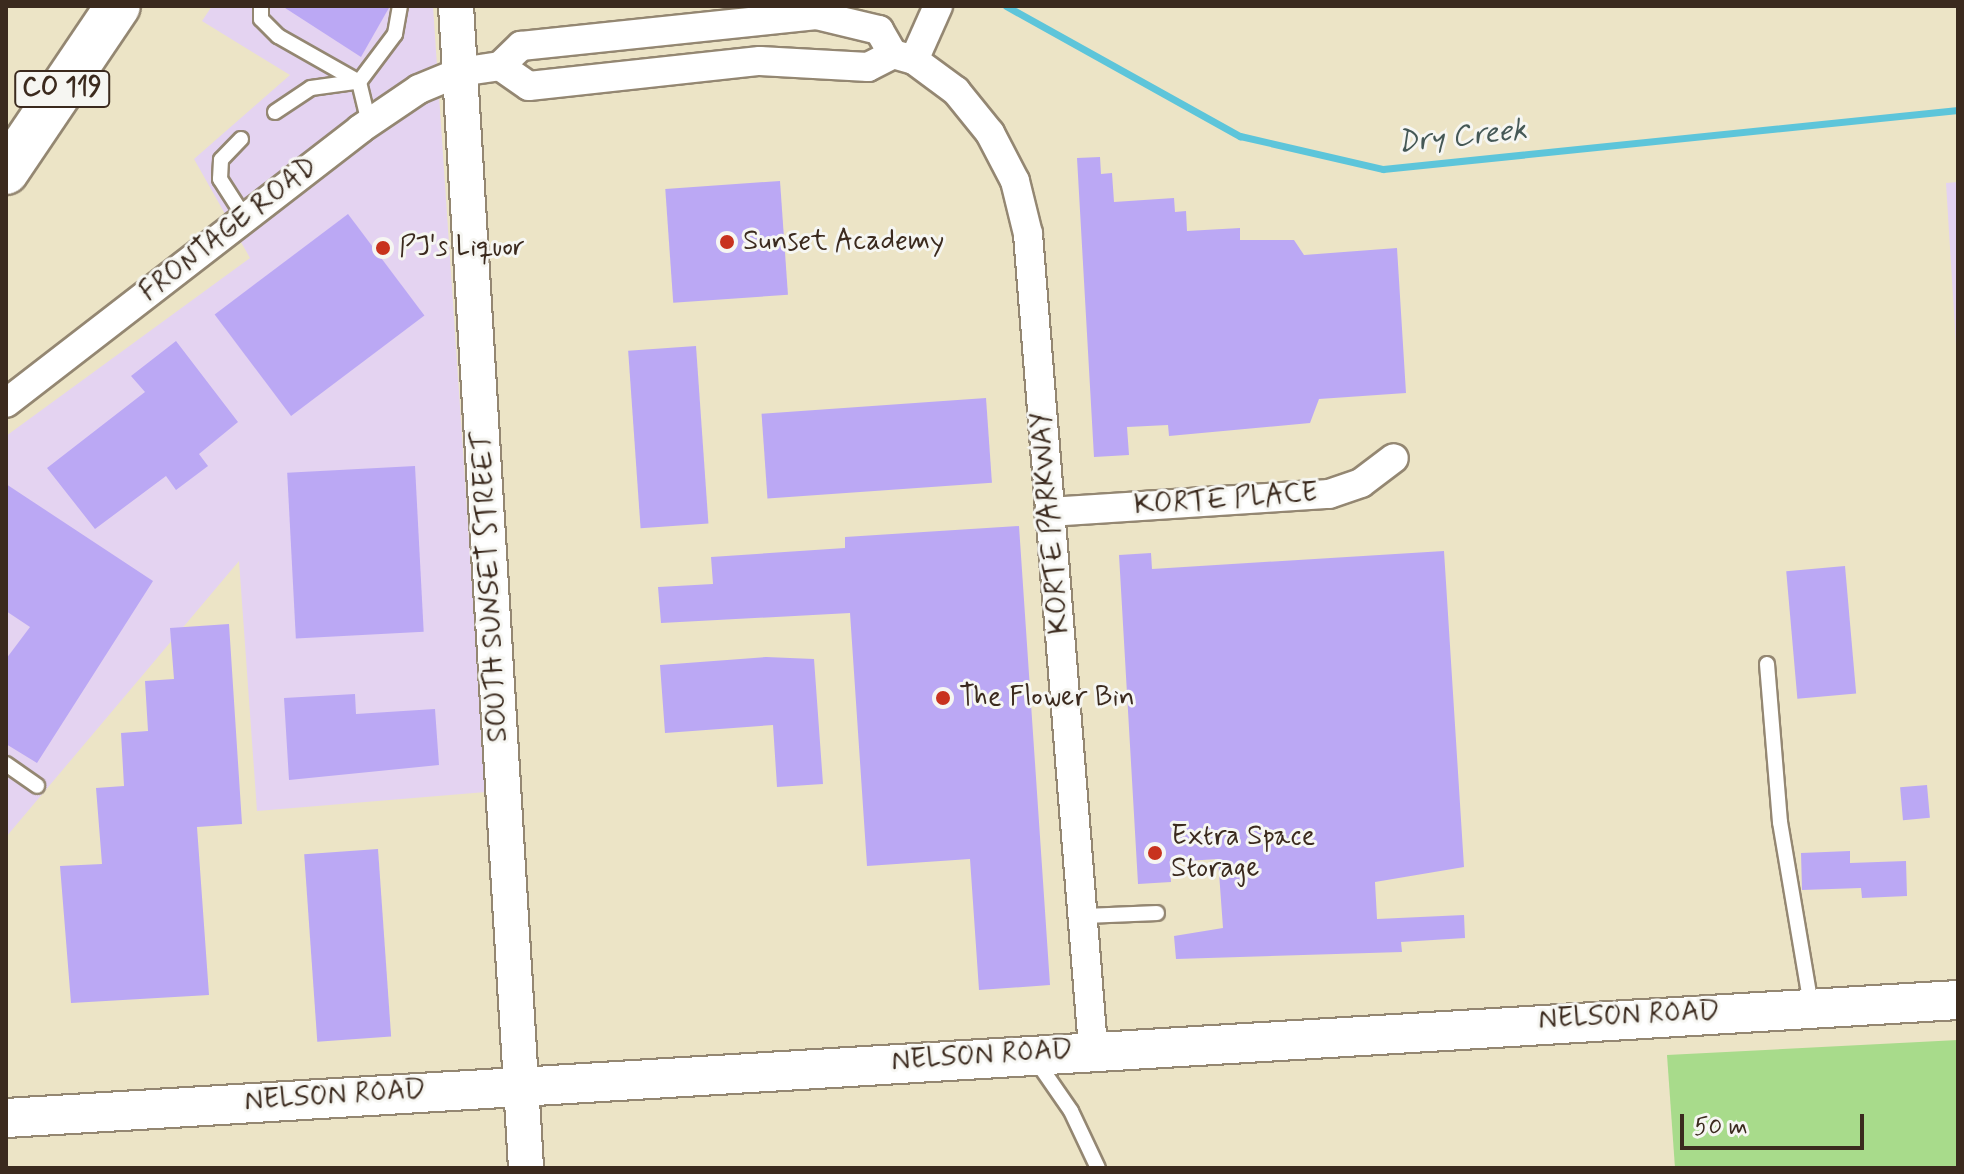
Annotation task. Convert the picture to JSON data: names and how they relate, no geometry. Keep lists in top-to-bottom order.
{
  "streets": {
    "highway": ["CO 119"],
    "main road": ["NELSON ROAD"],
    "street": [
      "FRONTAGE ROAD",
      "KORTE PLACE",
      "KORTE PARKWAY",
      "SOUTH SUNSET STREET"
    ]
  },
  "crossings": [
    ["FRONTAGE ROAD", "KORTE PARKWAY"],
    ["FRONTAGE ROAD", "SOUTH SUNSET STREET"],
    ["KORTE PLACE", "KORTE PARKWAY"],
    ["KORTE PARKWAY", "SOUTH SUNSET STREET"],
    ["KORTE PARKWAY", "NELSON ROAD"],
    ["SOUTH SUNSET STREET", "NELSON ROAD"]
  ],
  "water": ["Dry Creek"],
  "places": [
    "Sunset Academy",
    "PJ's Liquor",
    "The Flower Bin",
    "Extra Space Storage"
  ],
  "scale_bar": "50 m"
}
